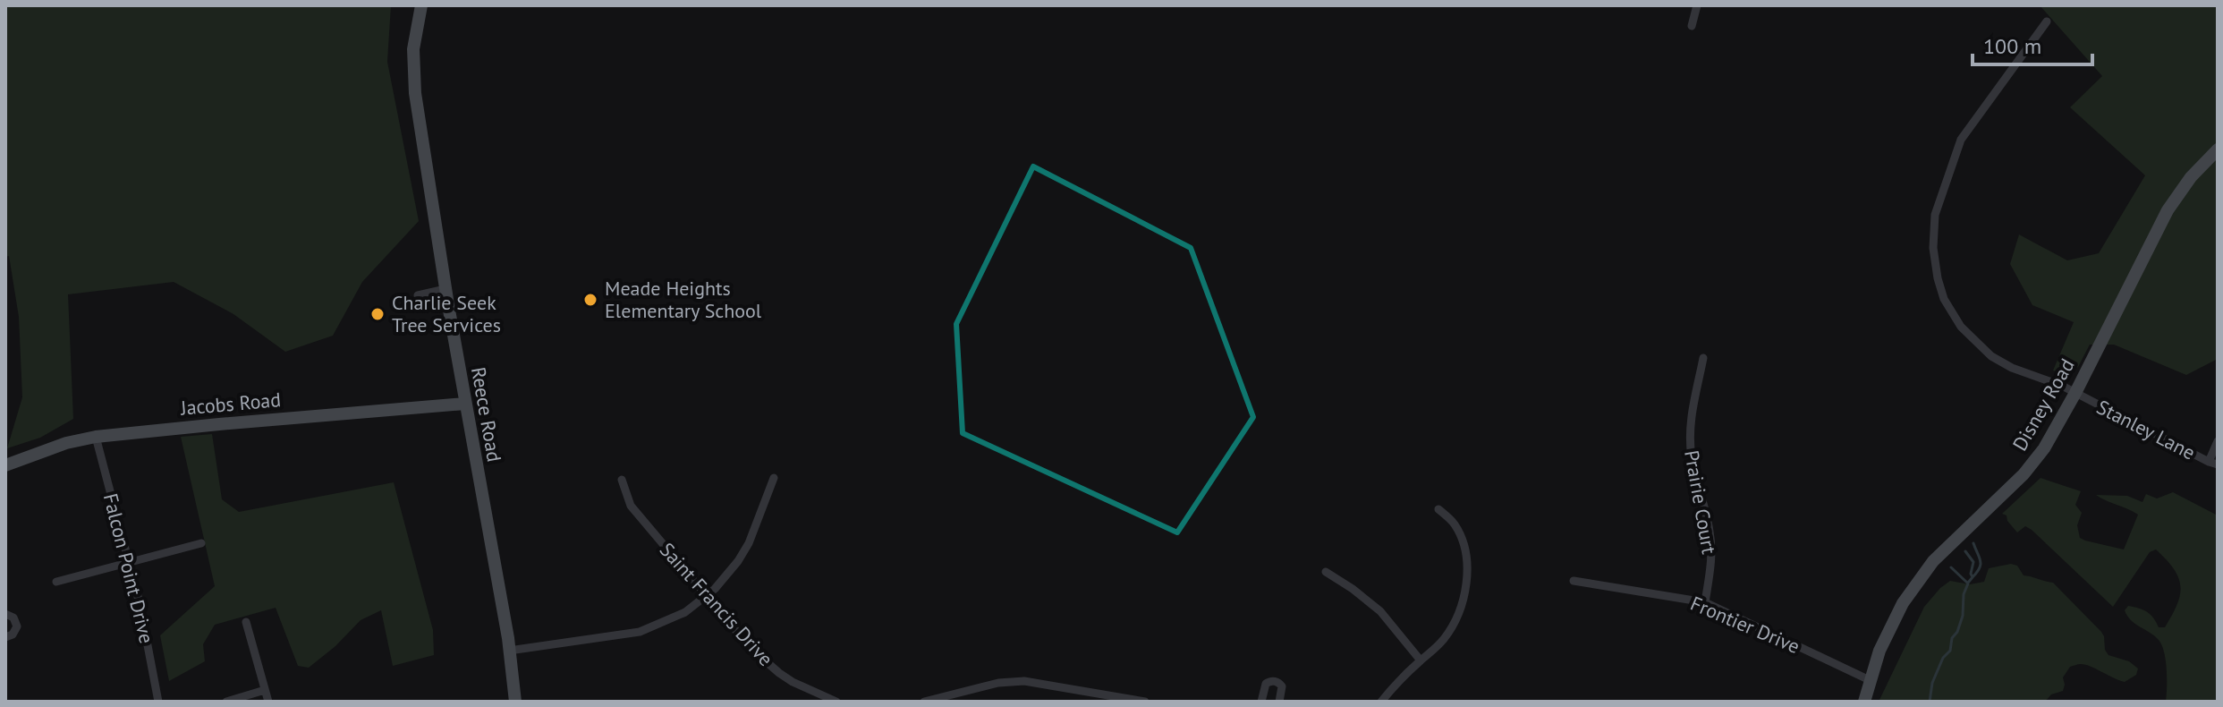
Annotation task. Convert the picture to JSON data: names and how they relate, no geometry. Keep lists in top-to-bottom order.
{
  "streets": {
    "street": [
      "Jacobs Road",
      "Disney Road",
      "Reece Road",
      "Stanley Lane",
      "Prairie Court",
      "Falcon Point Drive",
      "Saint Francis Drive",
      "Frontier Drive"
    ]
  },
  "crossings": [
    ["Jacobs Road", "Reece Road"],
    ["Jacobs Road", "Falcon Point Drive"],
    ["Disney Road", "Stanley Lane"],
    ["Disney Road", "Frontier Drive"],
    ["Prairie Court", "Frontier Drive"]
  ],
  "places": ["Meade Heights Elementary School", "Charlie Seek Tree Services"],
  "scale_bar": "100 m"
}
